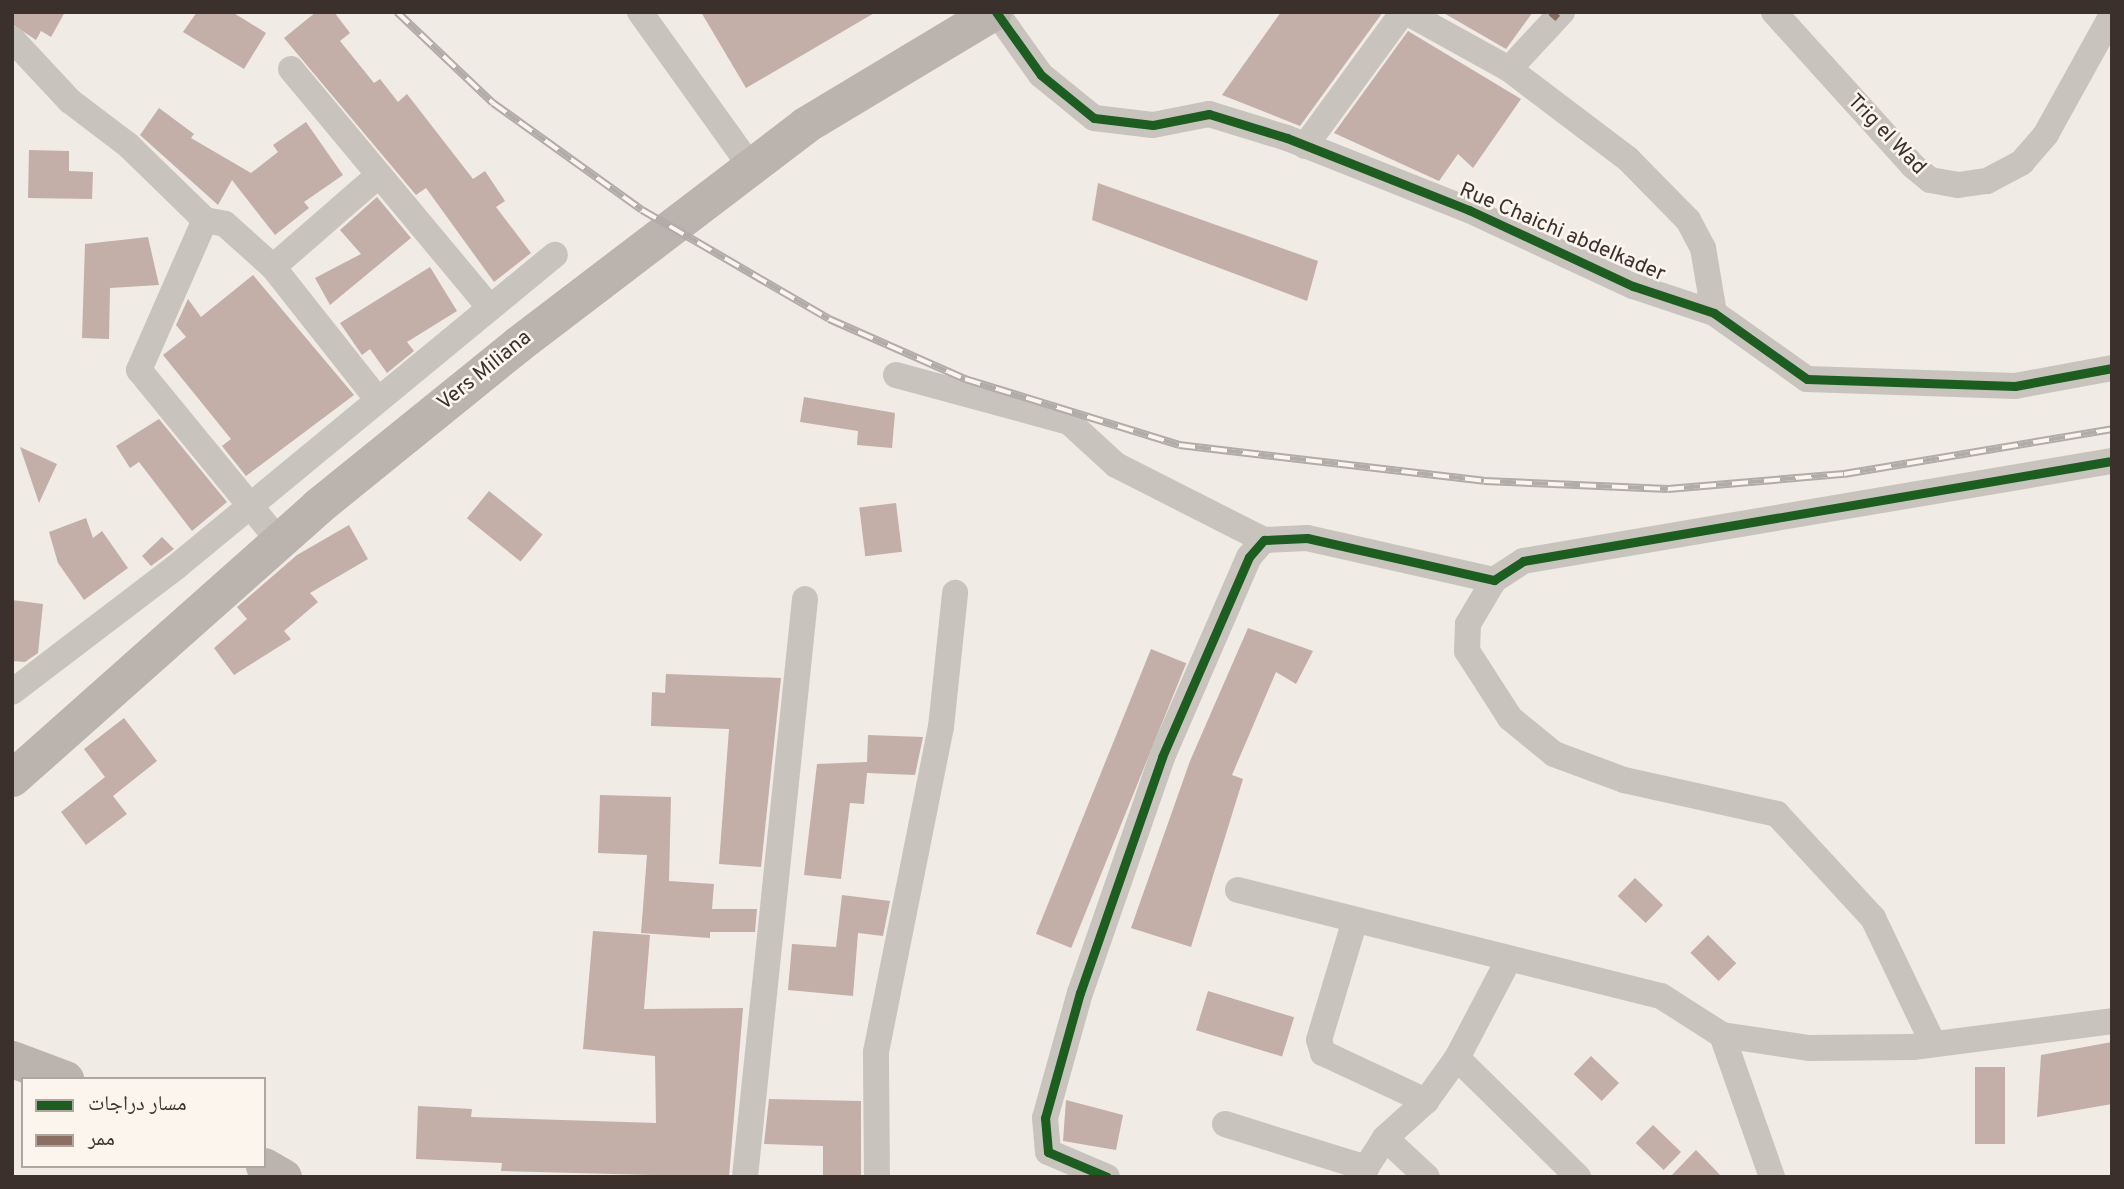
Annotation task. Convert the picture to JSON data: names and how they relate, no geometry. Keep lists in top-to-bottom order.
{
  "streets": {
    "main road": ["Vers Miliana"],
    "street": ["Trig el Wad", "Rue Chaichi abdelkader"]
  },
  "crossings": [
    ["Rue Chaichi abdelkader", "Vers Miliana"]
  ],
  "legend": ["مسار دراجات", "ممر"]
}
